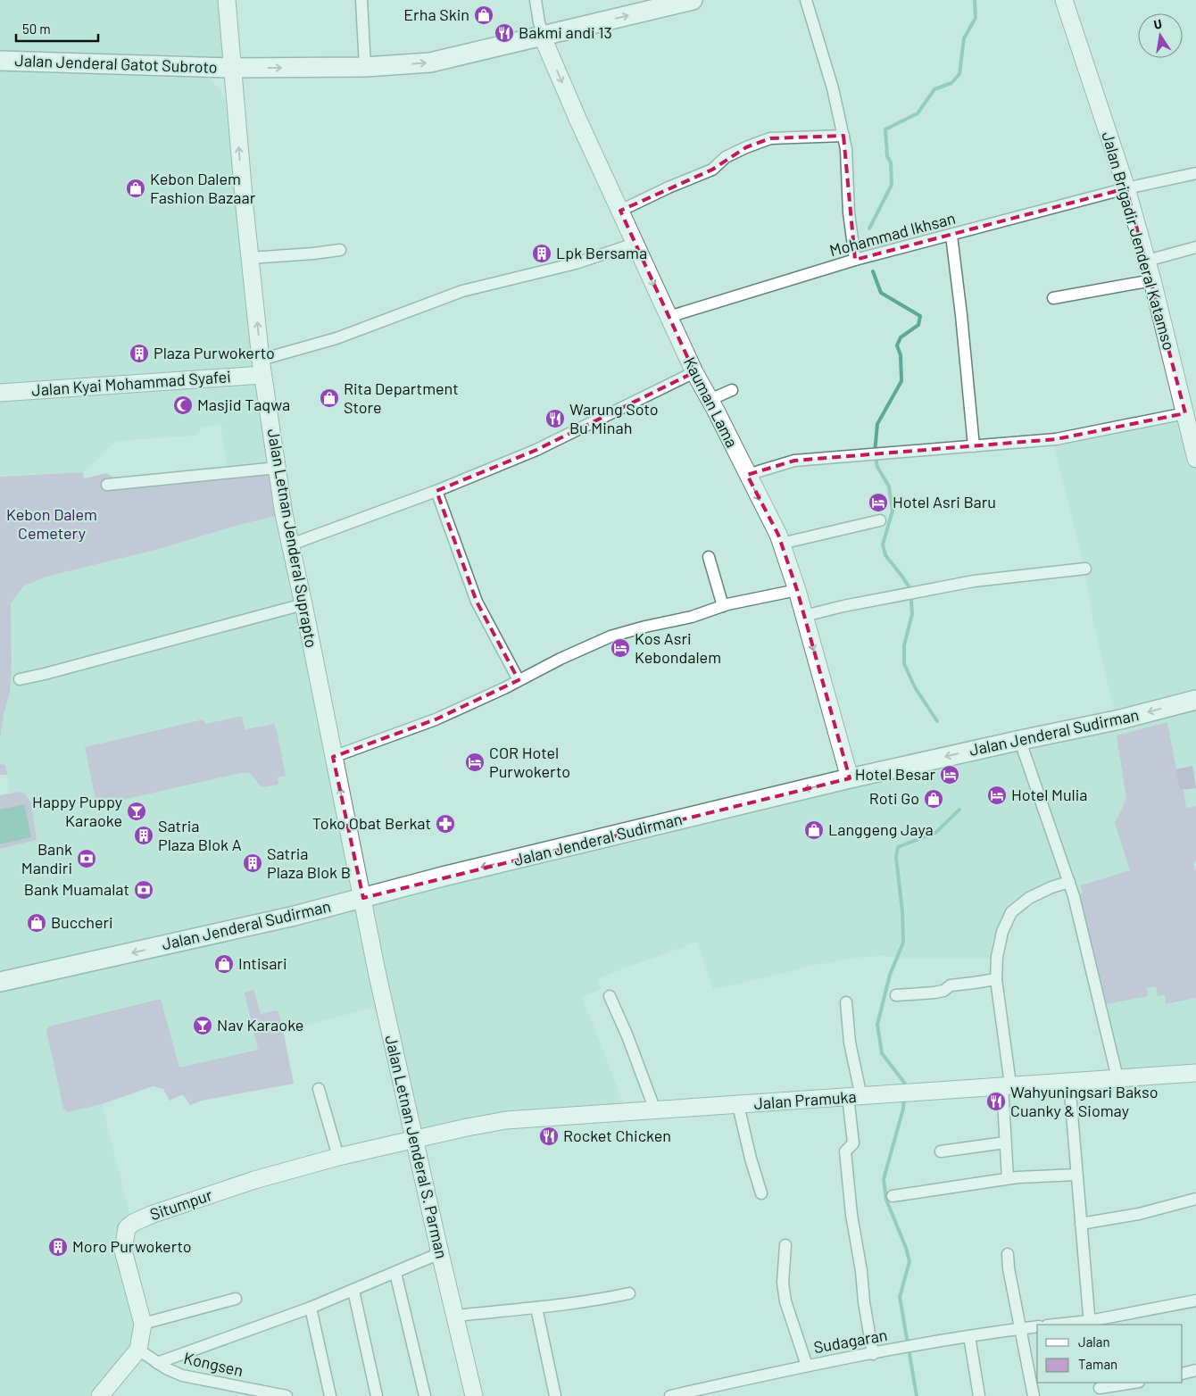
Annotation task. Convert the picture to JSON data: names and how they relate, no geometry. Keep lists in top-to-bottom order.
{
  "streets": {
    "main road": ["Jalan Jenderal Gatot Subroto", "Jalan Jenderal Sudirman"],
    "street": [
      "Mohammad Ikhsan",
      "Jalan Brigadir Jenderal Katamso",
      "Jalan Kyai Mohammad Syafei",
      "Kauman Lama",
      "Jalan Letnan Jenderal Suprapto",
      "Jalan Pramuka",
      "Jalan Letnan Jenderal S. Parman",
      "Situmpur",
      "Sudagaran",
      "Kongsen"
    ]
  },
  "crossings": [
    ["Jalan Jenderal Gatot Subroto", "Kauman Lama"],
    ["Jalan Jenderal Gatot Subroto", "Jalan Letnan Jenderal Suprapto"],
    ["Mohammad Ikhsan", "Jalan Brigadir Jenderal Katamso"],
    ["Mohammad Ikhsan", "Kauman Lama"],
    ["Jalan Kyai Mohammad Syafei", "Jalan Letnan Jenderal Suprapto"],
    ["Kauman Lama", "Jalan Jenderal Sudirman"],
    ["Jalan Letnan Jenderal Suprapto", "Jalan Jenderal Sudirman"],
    ["Jalan Letnan Jenderal Suprapto", "Jalan Letnan Jenderal S. Parman"],
    ["Jalan Jenderal Sudirman", "Jalan Letnan Jenderal S. Parman"],
    ["Jalan Pramuka", "Jalan Letnan Jenderal S. Parman"],
    ["Jalan Pramuka", "Situmpur"],
    ["Jalan Letnan Jenderal S. Parman", "Situmpur"],
    ["Situmpur", "Kongsen"]
  ],
  "one_way": [
    "Jalan Jenderal Gatot Subroto",
    "Kauman Lama",
    "Jalan Letnan Jenderal Suprapto",
    "Jalan Jenderal Sudirman"
  ],
  "parks": ["Kebon Dalem Cemetery"],
  "places": {
    "shop": [
      "Erha Skin",
      "Kebon Dalem Fashion Bazaar",
      "Rita Department Store",
      "Roti Go",
      "Langgeng Jaya",
      "Buccheri",
      "Intisari"
    ],
    "restaurant": [
      "Bakmi andi 13",
      "Warung Soto Bu Minah",
      "Wahyuningsari Bakso Cuanky & Siomay",
      "Rocket Chicken"
    ],
    "building": [
      "Lpk Bersama",
      "Plaza Purwokerto",
      "Satria Plaza Blok A",
      "Satria Plaza Blok B",
      "Moro Purwokerto"
    ],
    "mosque": ["Masjid Taqwa"],
    "hotel": [
      "Hotel Asri Baru",
      "Kos Asri Kebondalem",
      "COR Hotel Purwokerto",
      "Hotel Besar",
      "Hotel Mulia"
    ],
    "bar": ["Happy Puppy Karaoke", "Nav Karaoke"],
    "pharmacy": ["Toko Obat Berkat"],
    "bank": ["Bank Mandiri", "Bank Muamalat"]
  },
  "legend": ["Jalan", "Taman"],
  "scale_bar": "50 m",
  "north": "top"
}
